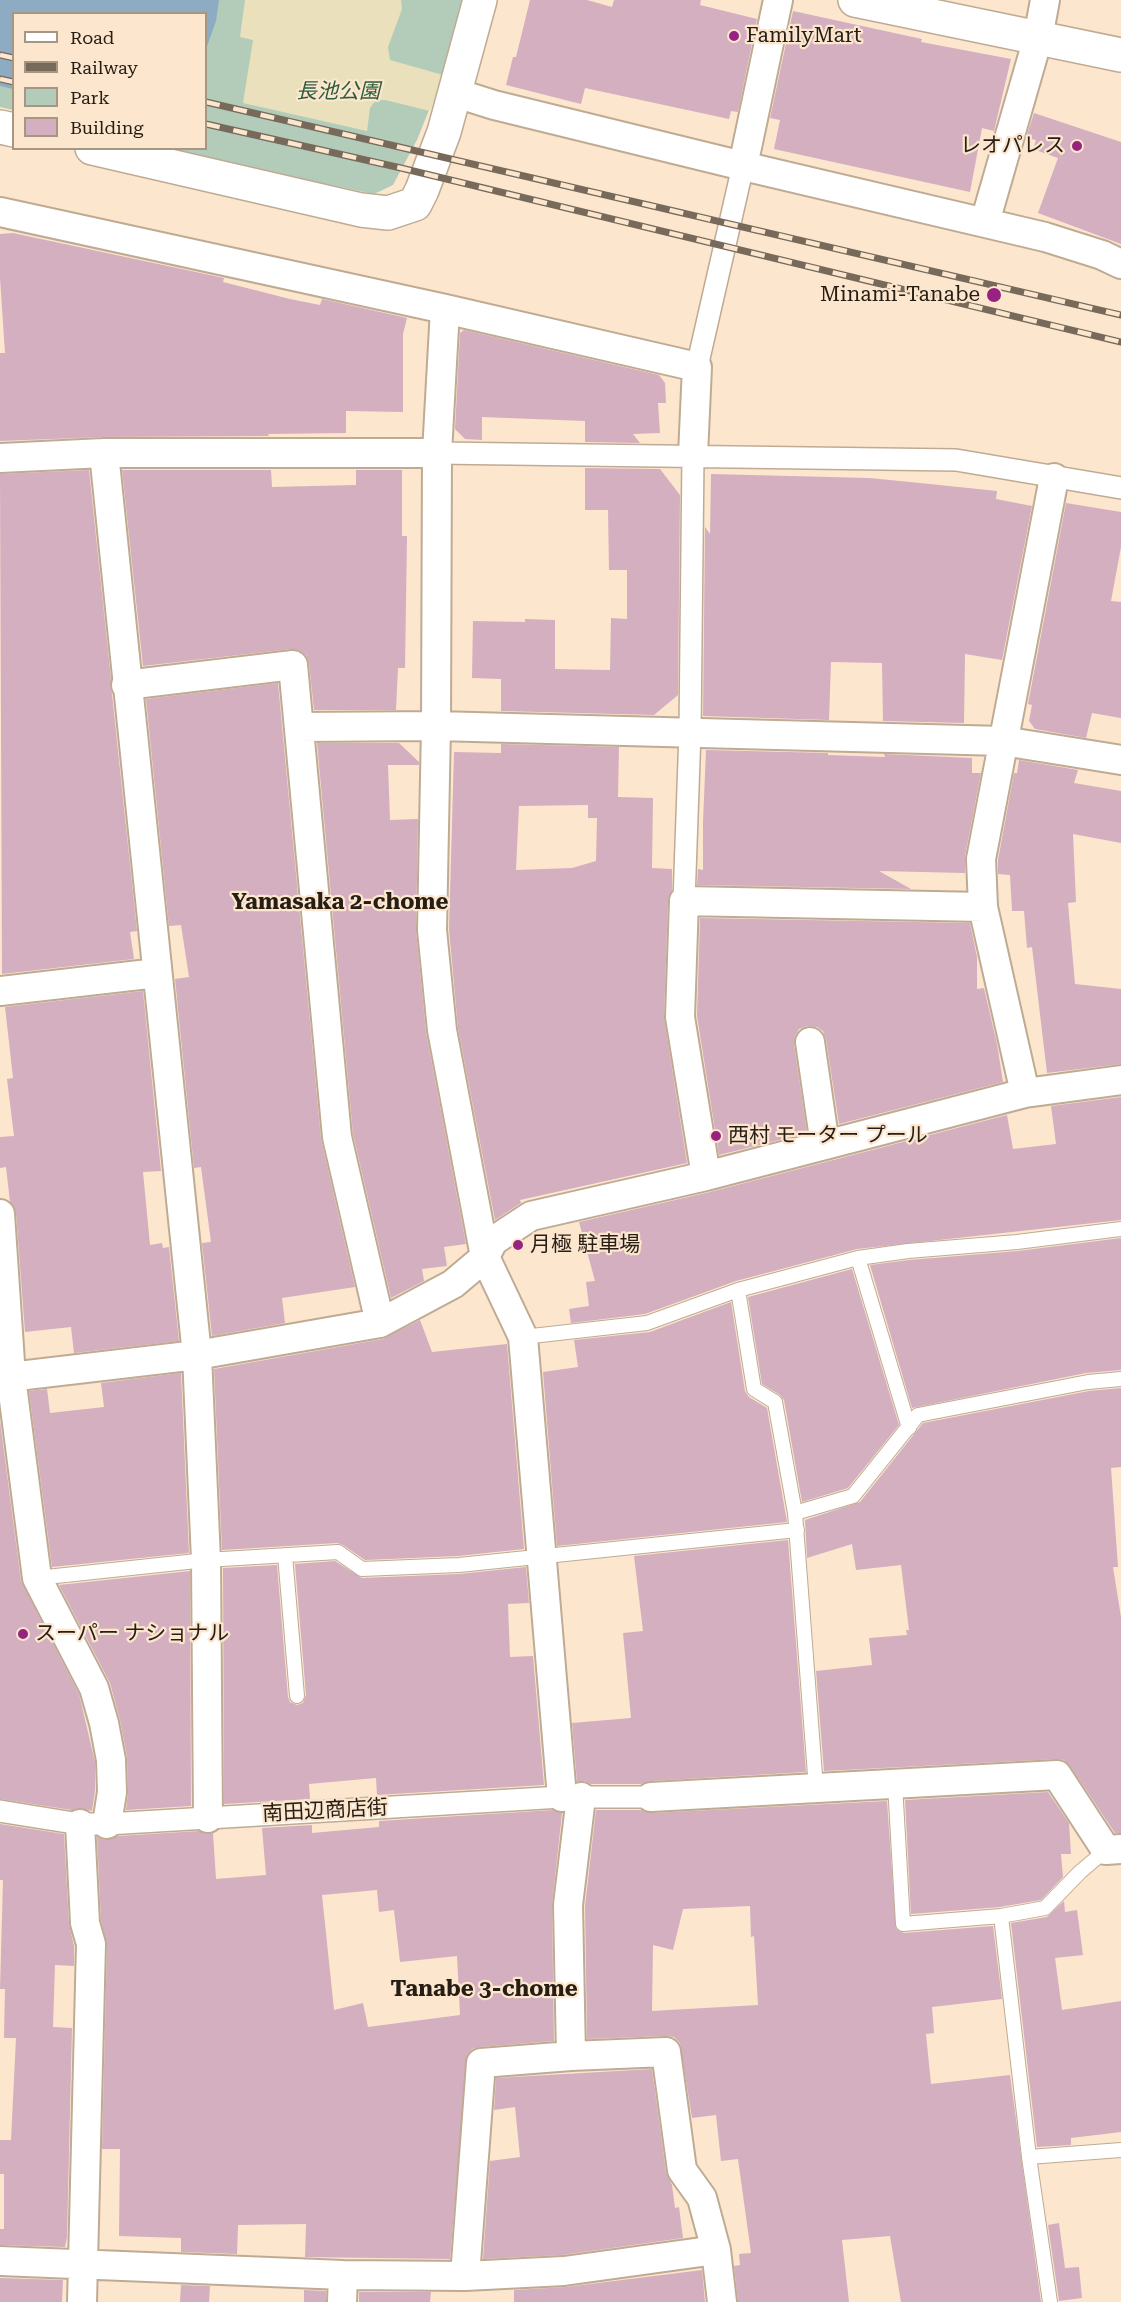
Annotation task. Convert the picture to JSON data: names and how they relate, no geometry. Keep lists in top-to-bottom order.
{
  "streets": {
    "street": ["南田辺商店街"]
  },
  "districts": ["Yamasaka 2-chome", "Tanabe 3-chome"],
  "parks": ["長池公園"],
  "places": [
    "FamilyMart",
    "レオパレス",
    "Minami-Tanabe",
    "西村 モーター プール",
    "月極 駐車場",
    "スーパー ナショナル"
  ],
  "legend": [
    "Road",
    "Railway",
    "Park",
    "Building"
  ]
}
